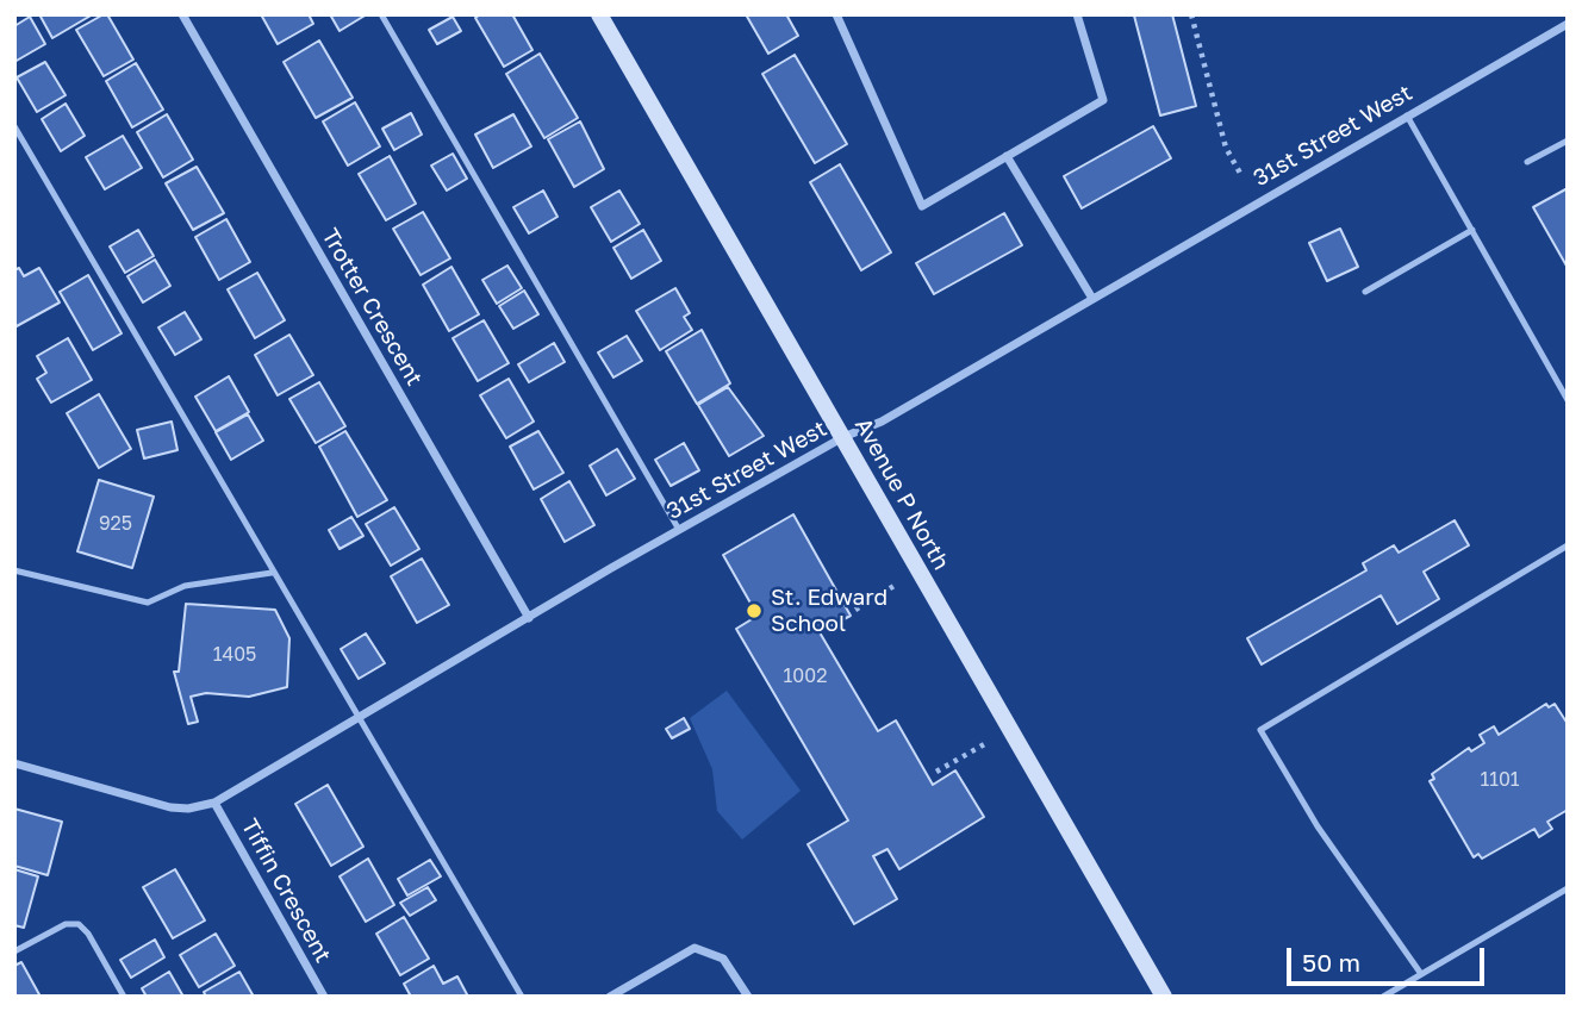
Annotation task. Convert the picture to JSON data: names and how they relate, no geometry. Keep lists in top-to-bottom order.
{
  "streets": {
    "main road": ["Avenue P North"],
    "street": ["31st Street West", "Trotter Crescent", "Tiffin Crescent"]
  },
  "crossings": [
    ["31st Street West", "Trotter Crescent"],
    ["31st Street West", "Avenue P North"],
    ["31st Street West", "Tiffin Crescent"]
  ],
  "places": ["St. Edward School"],
  "house_numbers": [
    "925",
    "1405",
    "1002",
    "1101"
  ],
  "scale_bar": "50 m"
}
